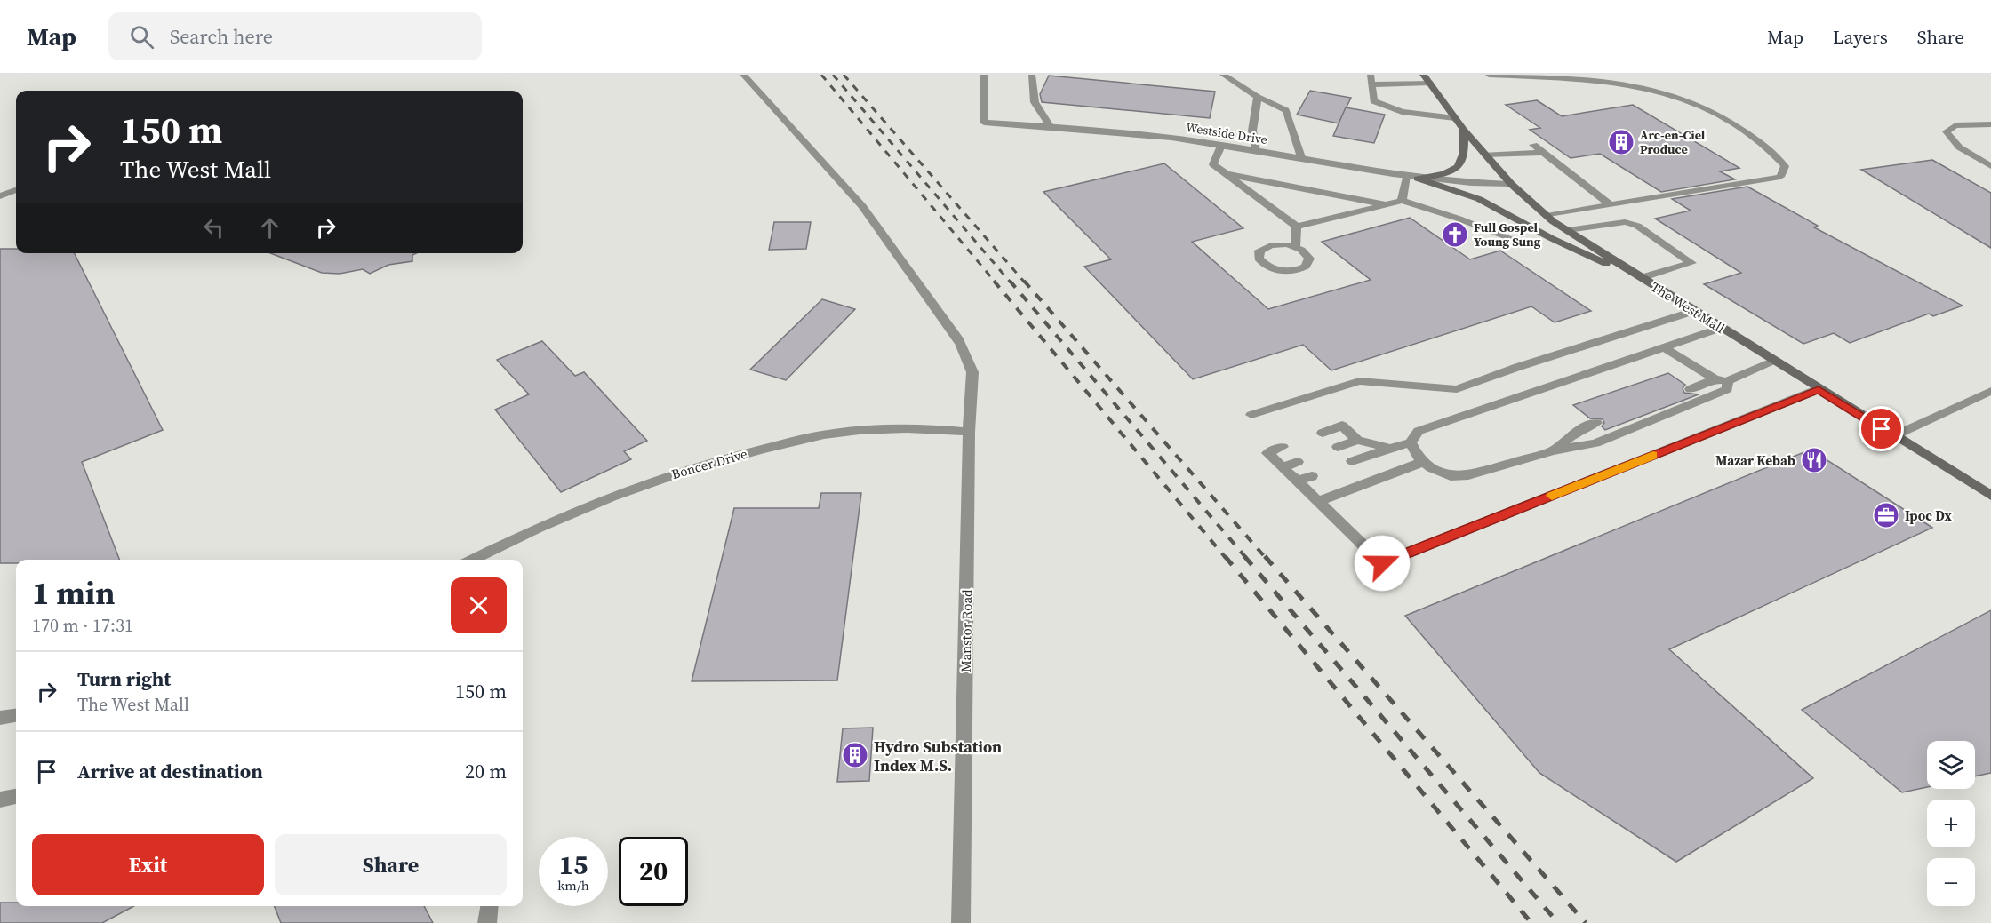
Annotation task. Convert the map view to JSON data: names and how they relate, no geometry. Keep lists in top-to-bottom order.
{
  "streets": {
    "main road": ["The West Mall"],
    "street": ["Westside Drive", "Boncer Drive", "Manstor Road"]
  },
  "crossings": [
    ["Westside Drive", "The West Mall"],
    ["Boncer Drive", "Manstor Road"]
  ],
  "places": {
    "building": ["Arc-en-Ciel Produce", "Hydro Substation Index M.S."],
    "church": ["Full Gospel Young Sung"],
    "restaurant": ["Mazar Kebab"],
    "office": ["Ipoc Dx"]
  },
  "page": {
    "header": "Map",
    "search": "Search here",
    "nav": ["Map", "Layers", "Share"],
    "turn": ["150 m", "The West Mall"],
    "heading": ["1 min", "170 m · 17:31"],
    "list": [
      {
        "name": "Turn right",
        "note": "The West Mall",
        "value": "150 m"
      },
      {
        "name": "Arrive at destination",
        "value": "20 m"
      }
    ],
    "map_buttons": ["+", "−"],
    "buttons": ["Exit", "Share"],
    "speed": "15 km/h",
    "limit": "20"
  }
}
